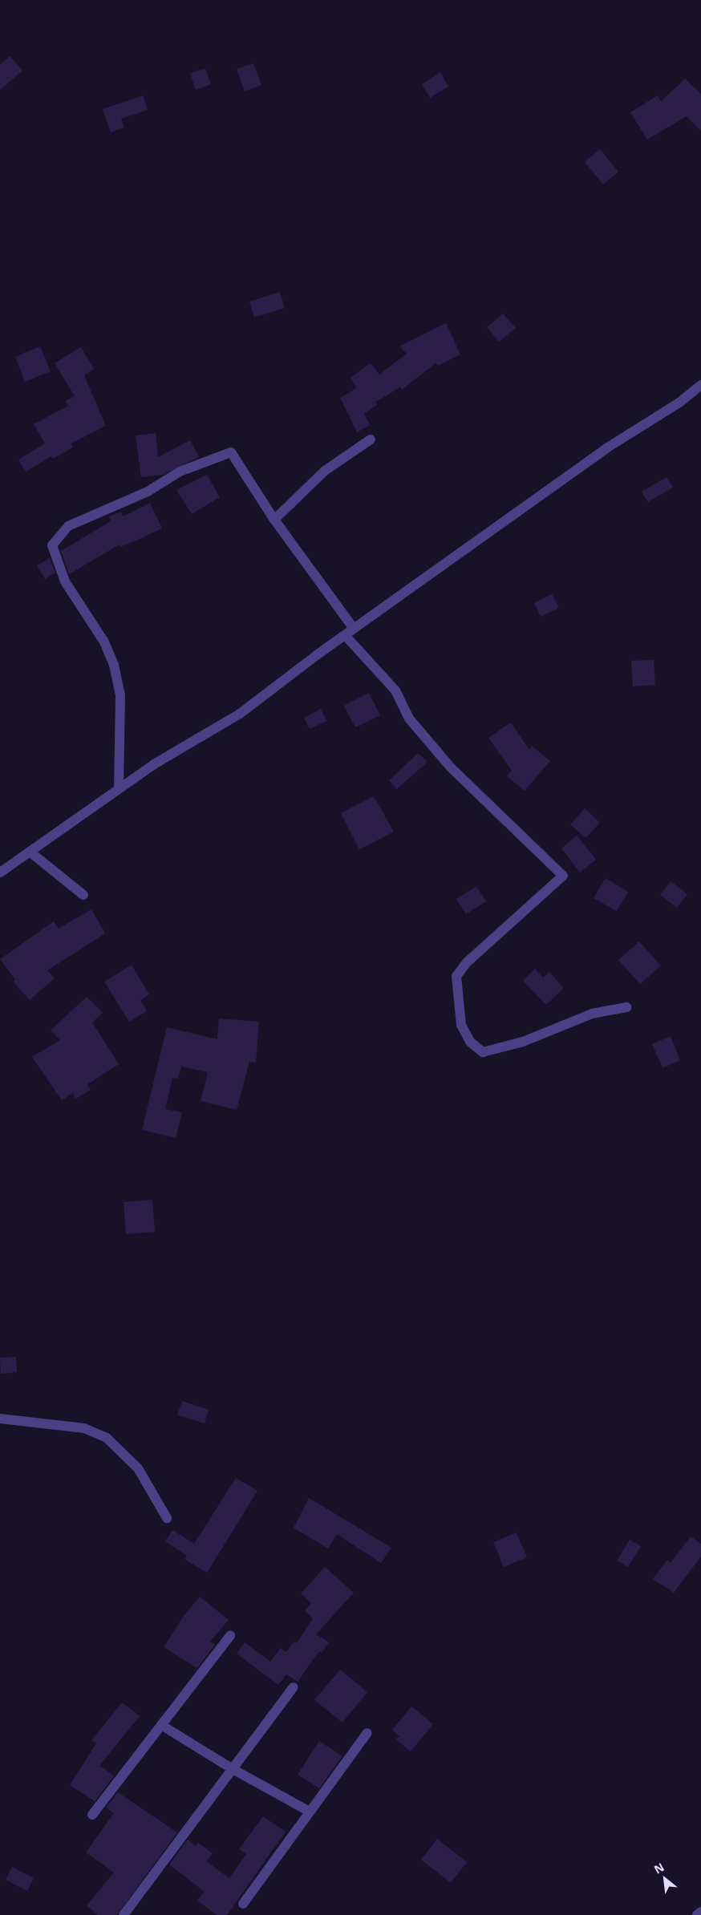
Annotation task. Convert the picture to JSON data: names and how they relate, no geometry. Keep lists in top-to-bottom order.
{
  "north": "top left"
}
